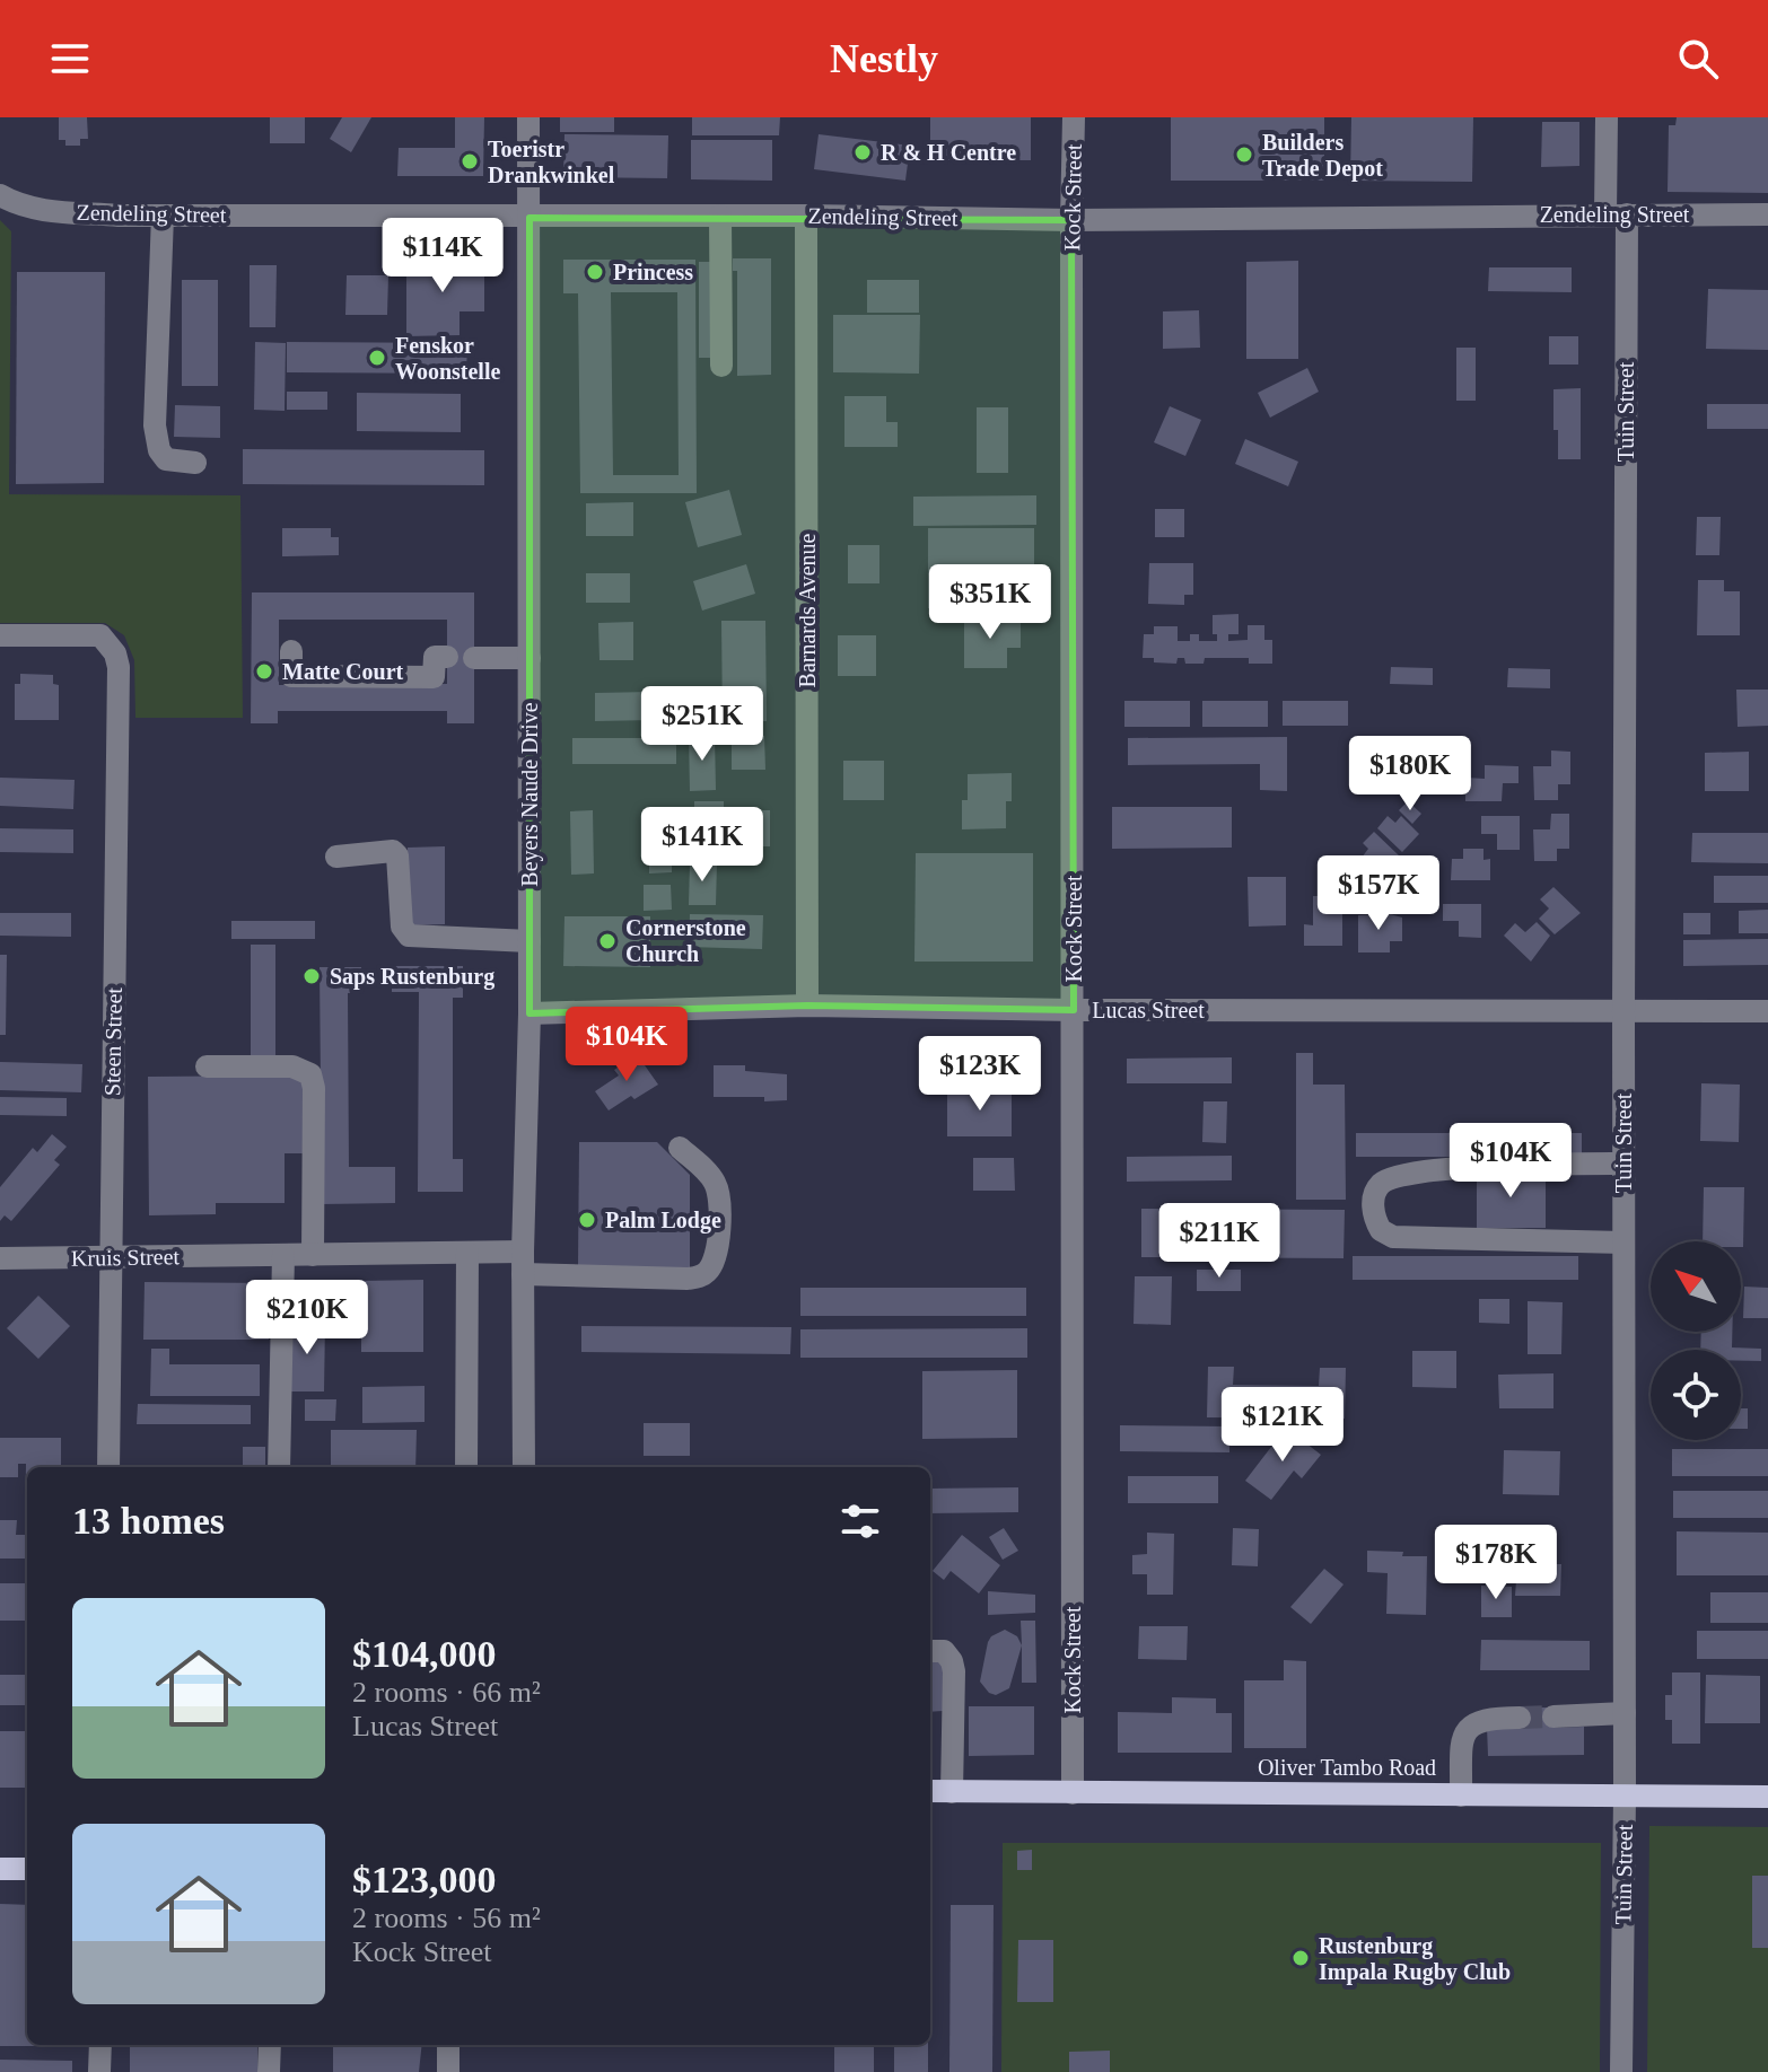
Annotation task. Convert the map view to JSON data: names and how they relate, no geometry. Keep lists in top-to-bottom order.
{
  "streets": {
    "main road": ["Oliver Tambo Road"],
    "street": [
      "Kock Street",
      "Zendeling Street",
      "Tuin Street",
      "Barnards Avenue",
      "Beyers Naude Drive",
      "Lucas Street",
      "Steen Street",
      "Kruis Street"
    ]
  },
  "crossings": [
    ["Kock Street", "Zendeling Street"],
    ["Kock Street", "Lucas Street"],
    ["Kock Street", "Oliver Tambo Road"],
    ["Zendeling Street", "Tuin Street"],
    ["Zendeling Street", "Barnards Avenue"],
    ["Zendeling Street", "Beyers Naude Drive"],
    ["Tuin Street", "Lucas Street"],
    ["Tuin Street", "Oliver Tambo Road"],
    ["Barnards Avenue", "Lucas Street"],
    ["Beyers Naude Drive", "Lucas Street"],
    ["Beyers Naude Drive", "Kruis Street"],
    ["Steen Street", "Kruis Street"]
  ],
  "places": [
    "R & H Centre",
    "Builders Trade Depot",
    "Toeristr Drankwinkel",
    "Princess",
    "Fenskor Woonstelle",
    "Matte Court",
    "Cornerstone Church",
    "Saps Rustenburg",
    "Palm Lodge",
    "Rustenburg Impala Rugby Club"
  ],
  "north": "top left",
  "page": {
    "header": "Nestly",
    "price": [
      "$114K",
      "$351K",
      "$251K",
      "$180K",
      "$141K",
      "$157K",
      "$104K",
      "$123K",
      "$104K",
      "$211K",
      "$210K",
      "$121K",
      "$178K"
    ],
    "heading": "13 homes",
    "list": [
      {
        "name": "$104,000",
        "note": "2 rooms · 66 m² · Lucas Street"
      },
      {
        "name": "$123,000",
        "note": "2 rooms · 56 m² · Kock Street"
      }
    ]
  }
}
